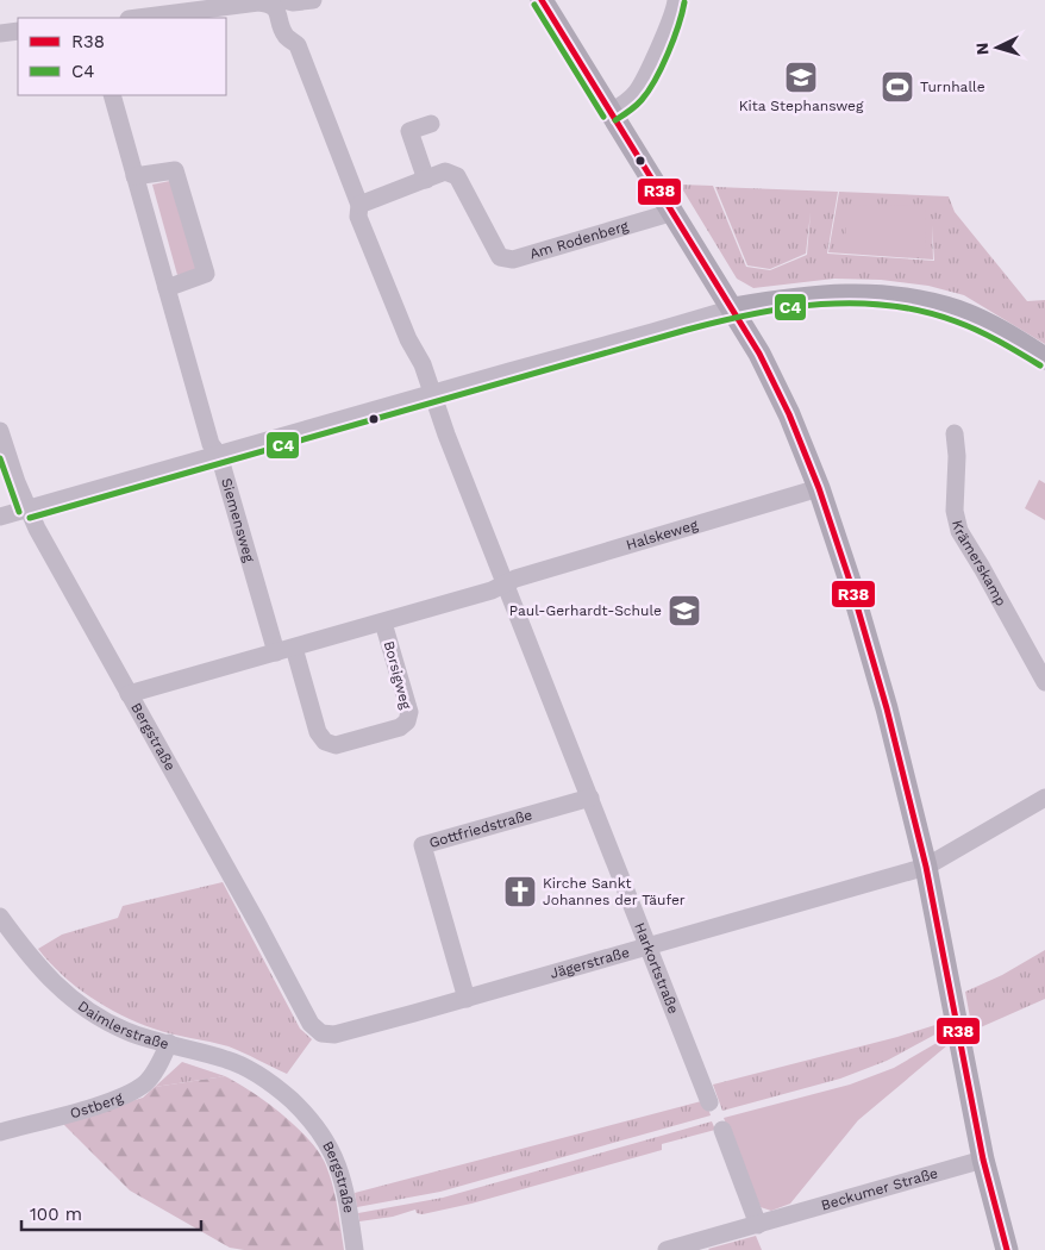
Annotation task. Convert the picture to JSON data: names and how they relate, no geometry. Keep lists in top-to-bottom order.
{
  "streets": {
    "street": [
      "Am Rodenberg",
      "Siemensweg",
      "Halskeweg",
      "Krämerskamp",
      "Borsigweg",
      "Bergstraße",
      "Gottfriedstraße",
      "Jägerstraße",
      "Harkortstraße",
      "Daimlerstraße",
      "Ostberg",
      "Beckumer Straße"
    ]
  },
  "crossings": [
    ["Am Rodenberg", "Harkortstraße"],
    ["Siemensweg", "Borsigweg"],
    ["Halskeweg", "Borsigweg"],
    ["Halskeweg", "Harkortstraße"],
    ["Borsigweg", "Bergstraße"],
    ["Borsigweg", "Harkortstraße"],
    ["Bergstraße", "Jägerstraße"],
    ["Bergstraße", "Daimlerstraße"],
    ["Gottfriedstraße", "Jägerstraße"],
    ["Gottfriedstraße", "Harkortstraße"],
    ["Jägerstraße", "Harkortstraße"],
    ["Daimlerstraße", "Ostberg"]
  ],
  "places": {
    "school or university": ["Kita Stephansweg", "Paul-Gerhardt-Schule"],
    "sports": ["Turnhalle"],
    "church": ["Kirche Sankt Johannes der Täufer"]
  },
  "lines": ["transit line R38", "transit line C4"],
  "legend": ["R38", "C4"],
  "scale_bar": "100 m",
  "north": "left"
}
